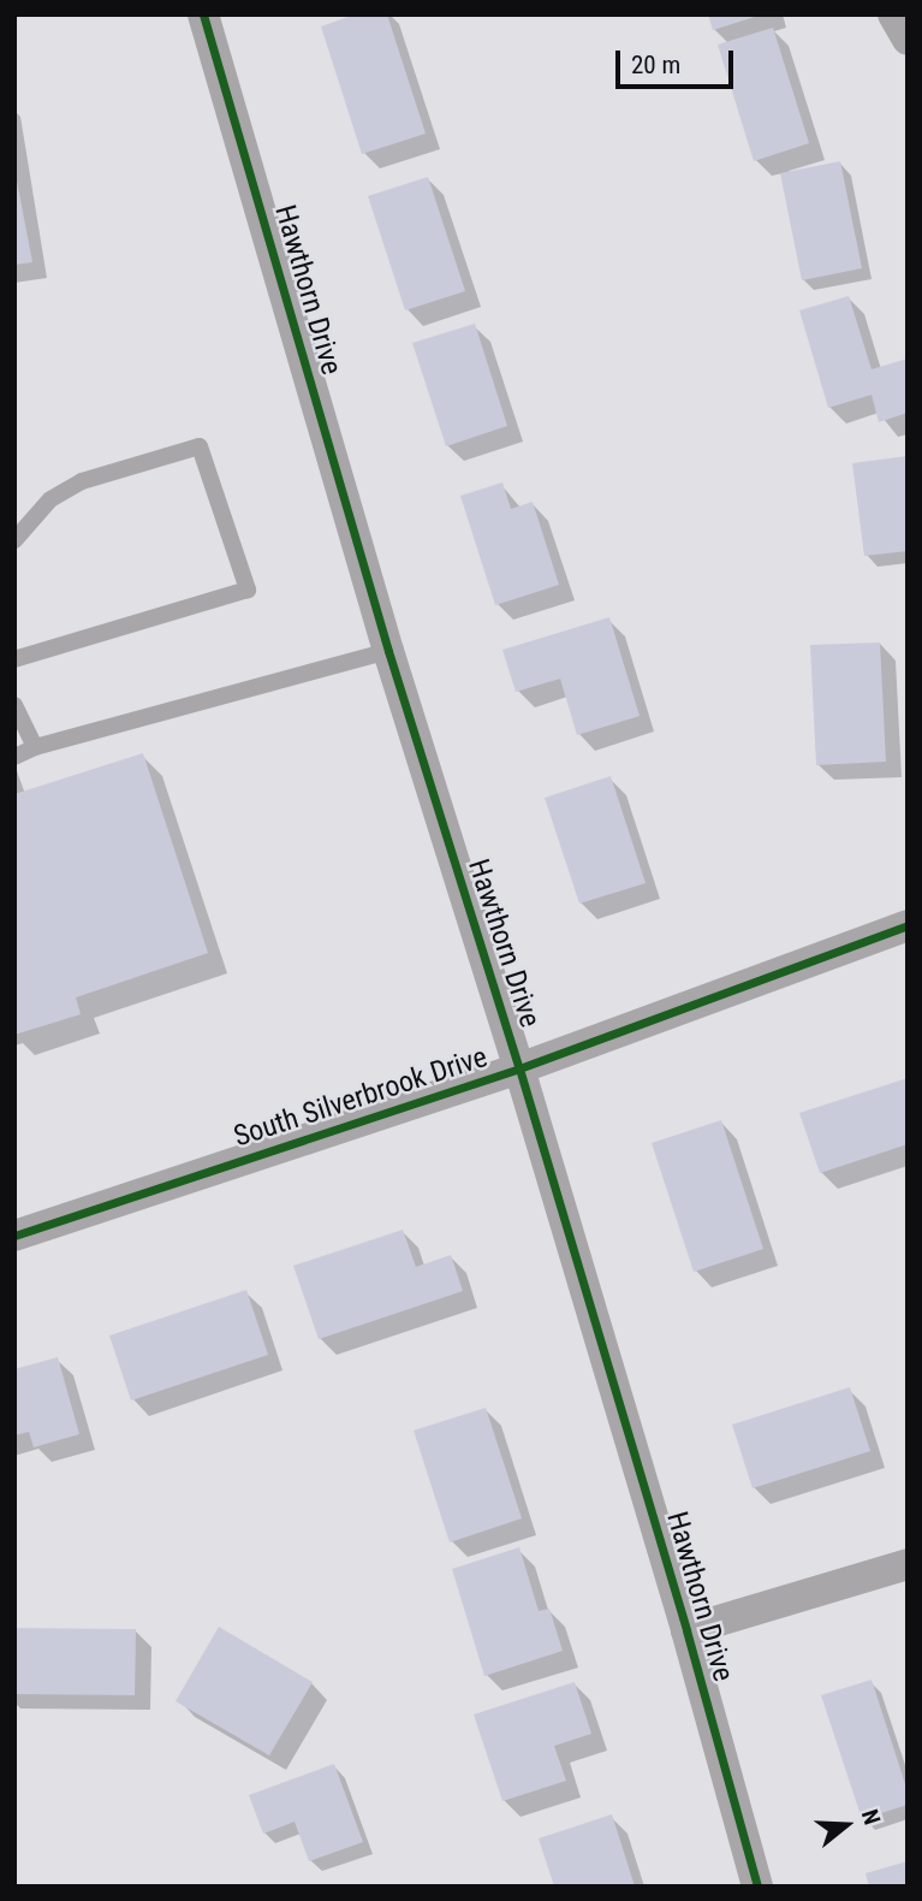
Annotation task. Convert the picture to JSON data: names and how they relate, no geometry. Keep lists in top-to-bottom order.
{
  "streets": {
    "street": ["Hawthorn Drive", "South Silverbrook Drive"]
  },
  "crossings": [
    ["Hawthorn Drive", "South Silverbrook Drive"]
  ],
  "scale_bar": "20 m",
  "north": "right"
}
